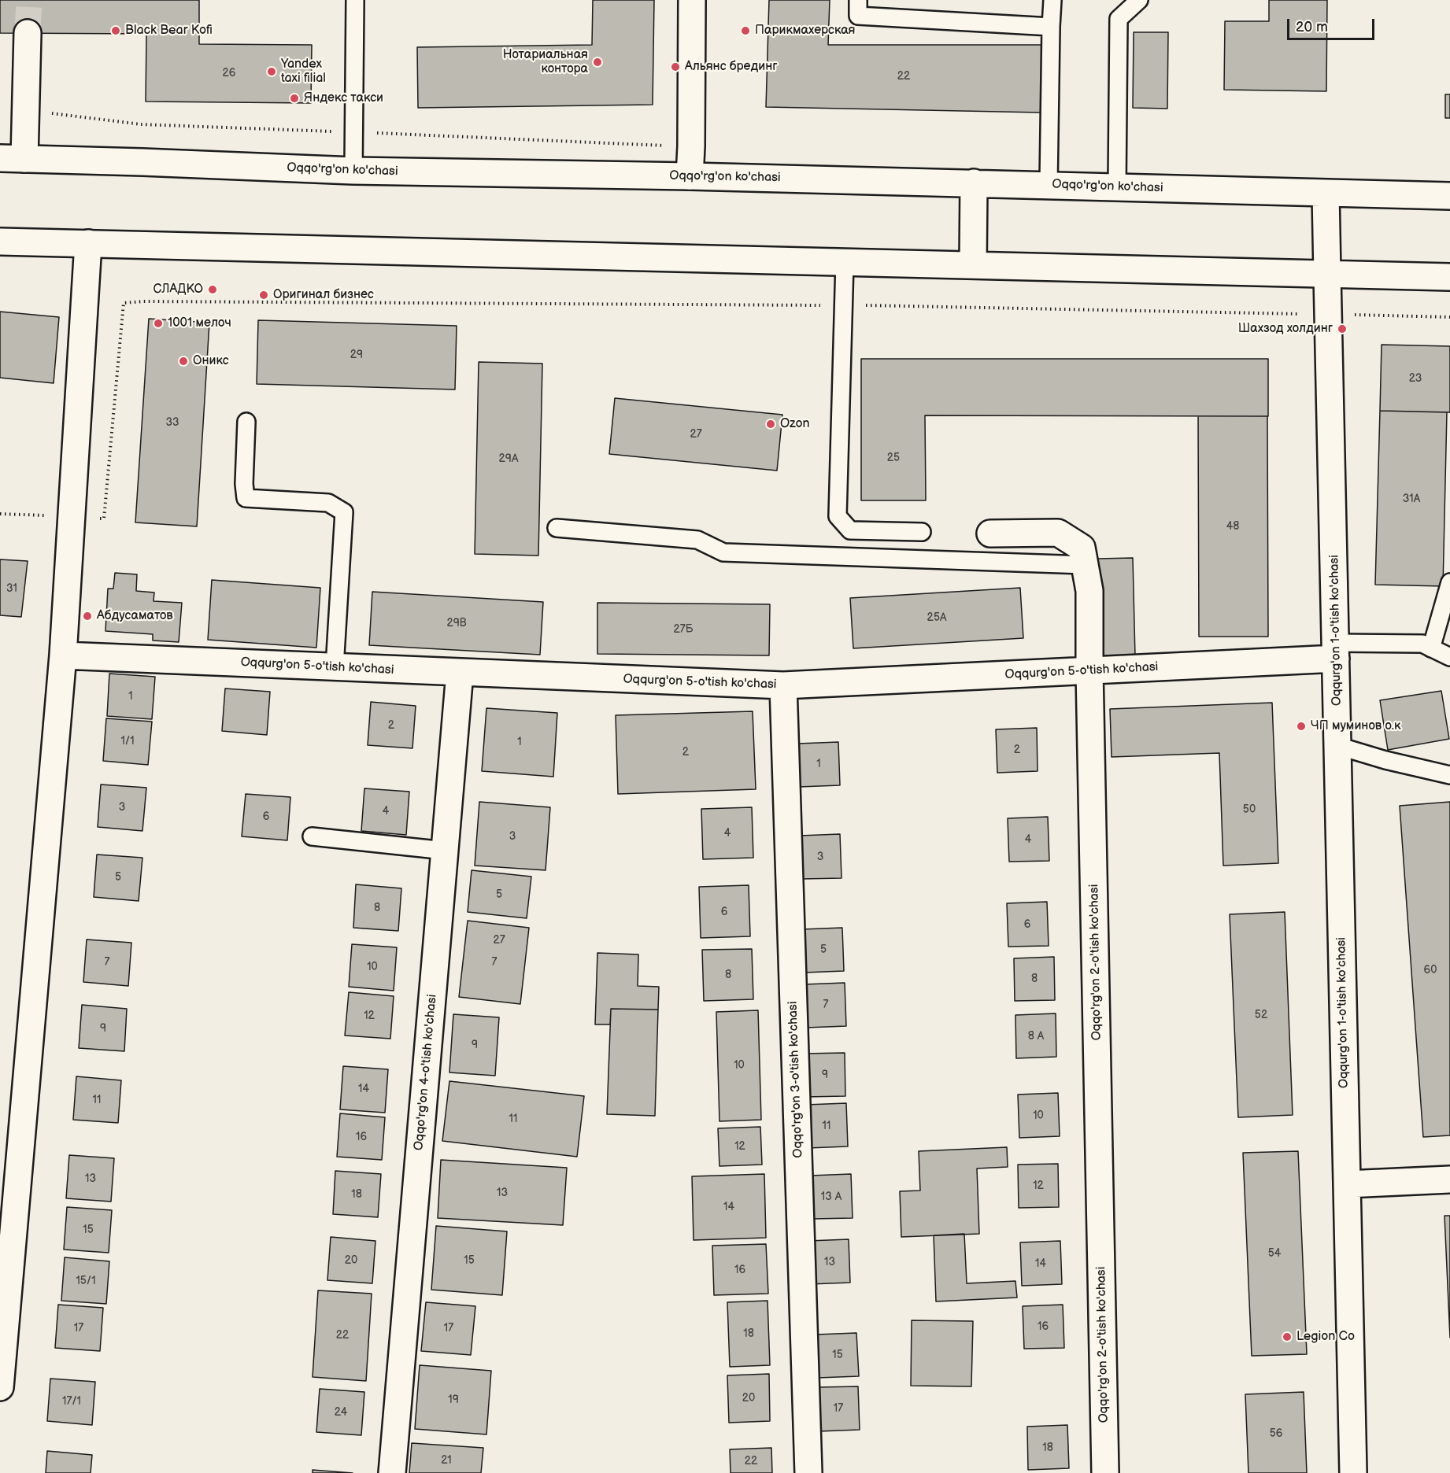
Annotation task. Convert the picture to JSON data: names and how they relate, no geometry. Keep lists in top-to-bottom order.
{
  "streets": {
    "street": [
      "Oqqo'rg'on ko'chasi",
      "Oqqurg'on 1-o'tish ko'chasi",
      "Oqqurg'on 5-o'tish ko'chasi",
      "Oqqo'rg'on 2-o'tish ko'chasi",
      "Oqqo'rg'on 4-o'tish ko'chasi",
      "Oqqo'rg'on 3-o'tish ko'chasi"
    ]
  },
  "crossings": [
    ["Oqqo'rg'on ko'chasi", "Oqqurg'on 1-o'tish ko'chasi"],
    ["Oqqurg'on 1-o'tish ko'chasi", "Oqqurg'on 5-o'tish ko'chasi"],
    ["Oqqurg'on 5-o'tish ko'chasi", "Oqqo'rg'on 2-o'tish ko'chasi"],
    ["Oqqurg'on 5-o'tish ko'chasi", "Oqqo'rg'on 4-o'tish ko'chasi"],
    ["Oqqurg'on 5-o'tish ko'chasi", "Oqqo'rg'on 3-o'tish ko'chasi"]
  ],
  "places": [
    "Black Bear Kofi",
    "Парикмахерская",
    "Нотариальная контора",
    "Альянс брединг",
    "Yandex taxi filial",
    "Яндекс такси",
    "СЛАДКО",
    "Оригинал бизнес",
    "1001 мелоч",
    "Шахзод холдинг",
    "Оникс",
    "Ozon",
    "Абдусаматов",
    "ЧП муминов о.к",
    "Legion Co"
  ],
  "house_numbers": [
    "26",
    "22",
    "29",
    "23",
    "33",
    "27",
    "25",
    "29А",
    "31A",
    "48",
    "31",
    "25А",
    "29В",
    "27Б",
    "1",
    "2",
    "1/1",
    "1",
    "2",
    "2",
    "1",
    "3",
    "50",
    "4",
    "6",
    "4",
    "3",
    "4",
    "3",
    "5",
    "5",
    "8",
    "6",
    "6",
    "27",
    "5",
    "7",
    "7",
    "10",
    "60",
    "8",
    "8",
    "7",
    "52",
    "12",
    "9",
    "8 А",
    "9",
    "10",
    "9",
    "14",
    "11",
    "10",
    "11",
    "11",
    "16",
    "12",
    "13",
    "12",
    "13",
    "18",
    "13 А",
    "14",
    "15",
    "54",
    "20",
    "15",
    "13",
    "14",
    "16",
    "15/1",
    "16",
    "17",
    "17",
    "18",
    "22",
    "15",
    "20",
    "19",
    "17/1",
    "17",
    "24",
    "56",
    "18",
    "21",
    "22"
  ],
  "scale_bar": "20 m"
}
